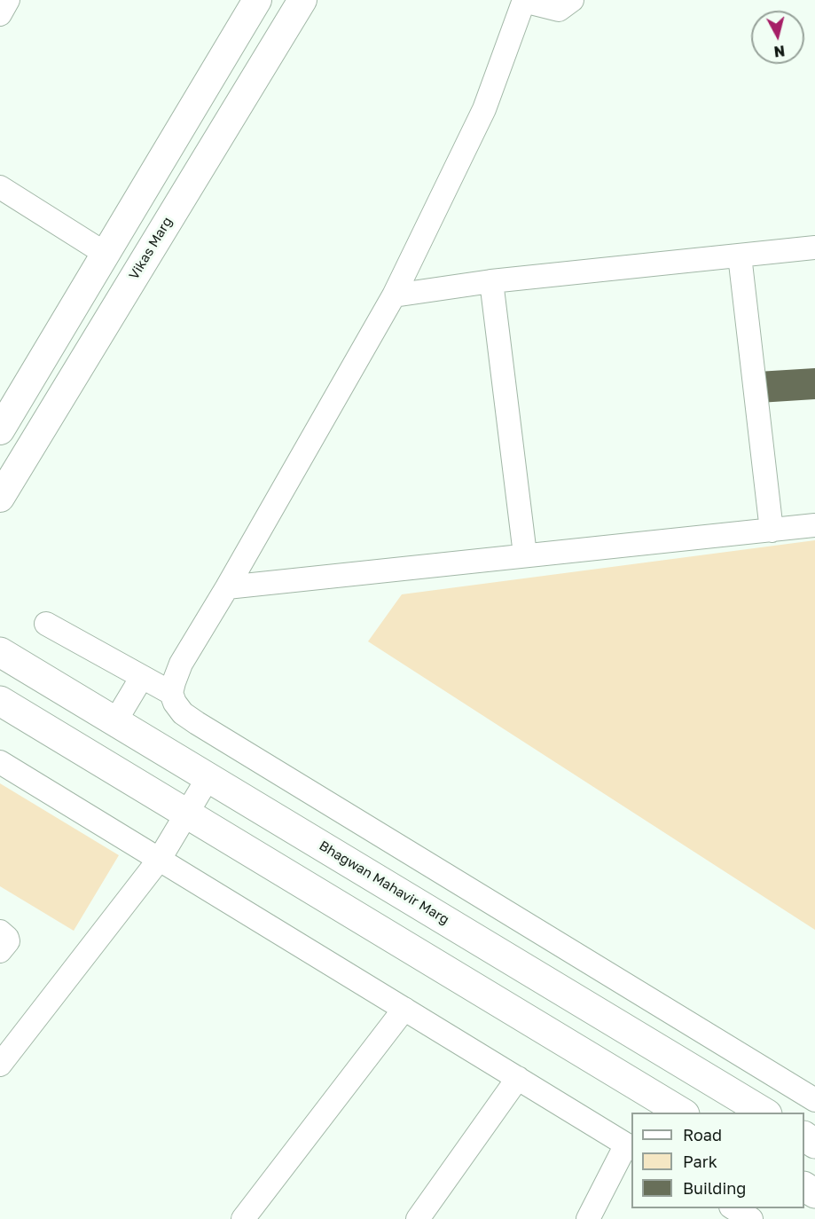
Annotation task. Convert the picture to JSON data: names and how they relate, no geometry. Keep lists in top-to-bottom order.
{
  "streets": {
    "main road": ["Bhagwan Mahavir Marg"],
    "street": ["Vikas Marg"]
  },
  "legend": ["Road", "Park", "Building"],
  "north": "bottom"
}
